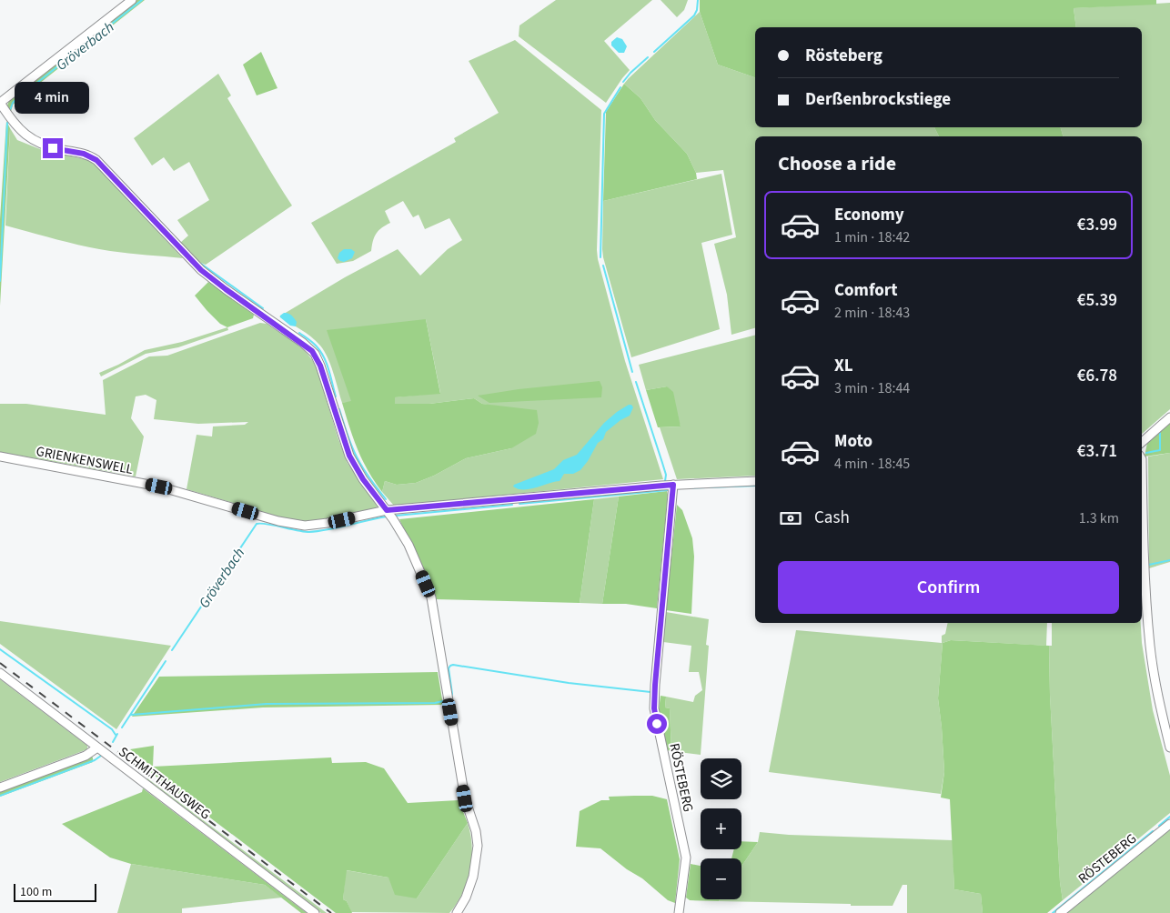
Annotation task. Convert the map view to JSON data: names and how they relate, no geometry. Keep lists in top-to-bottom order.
{
  "streets": {
    "street": ["GRIENKENSWELL", "RÖSTEBERG", "SCHMITTHAUSWEG"]
  },
  "crossings": [
    ["GRIENKENSWELL", "RÖSTEBERG"]
  ],
  "water": ["Gröverbach"],
  "scale_bar": "100 m",
  "page": {
    "banner": ["Rösteberg", "Derßenbrockstiege"],
    "bubble": "4 min",
    "heading": "Choose a ride",
    "list": [
      {
        "name": "Economy",
        "note": "1 min · 18:42",
        "value": "€3.99"
      },
      {
        "name": "Comfort",
        "note": "2 min · 18:43",
        "value": "€5.39"
      },
      {
        "name": "XL",
        "note": "3 min · 18:44",
        "value": "€6.78"
      },
      {
        "name": "Moto",
        "note": "4 min · 18:45",
        "value": "€3.71"
      }
    ],
    "pay": ["Cash", "1.3 km"],
    "buttons": "Confirm",
    "map_buttons": ["+", "−"],
    "scale": "100 m"
  }
}
